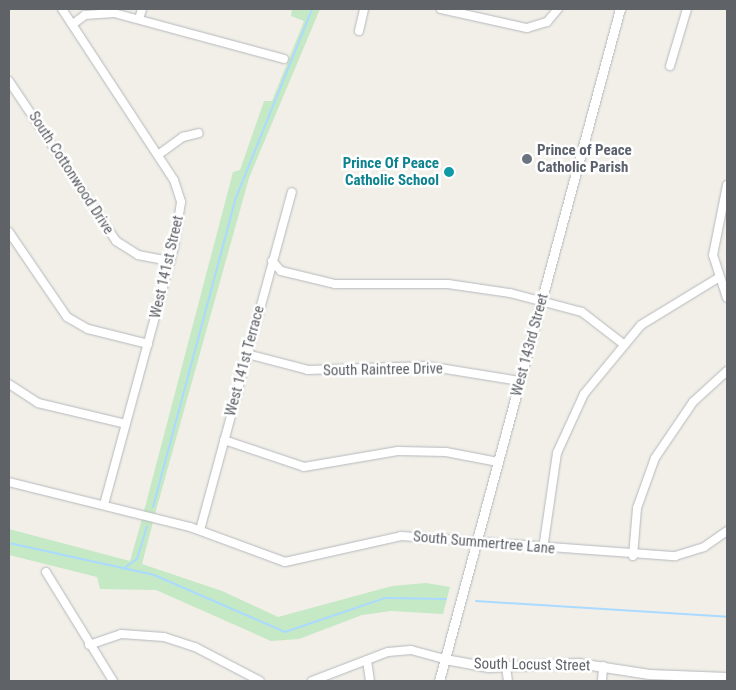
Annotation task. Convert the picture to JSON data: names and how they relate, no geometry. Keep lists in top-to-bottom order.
{
  "streets": {
    "street": [
      "South Cottonwood Drive",
      "West 141st Street",
      "West 143rd Street",
      "West 141st Terrace",
      "South Raintree Drive",
      "South Summertree Lane",
      "South Locust Street"
    ]
  },
  "crossings": [
    ["South Cottonwood Drive", "West 141st Street"],
    ["West 141st Street", "South Summertree Lane"],
    ["West 143rd Street", "South Raintree Drive"],
    ["West 143rd Street", "South Summertree Lane"],
    ["West 143rd Street", "South Locust Street"],
    ["West 141st Terrace", "South Raintree Drive"],
    ["West 141st Terrace", "South Summertree Lane"]
  ],
  "places": ["Prince of Peace Catholic Parish", "Prince Of Peace Catholic School"]
}
